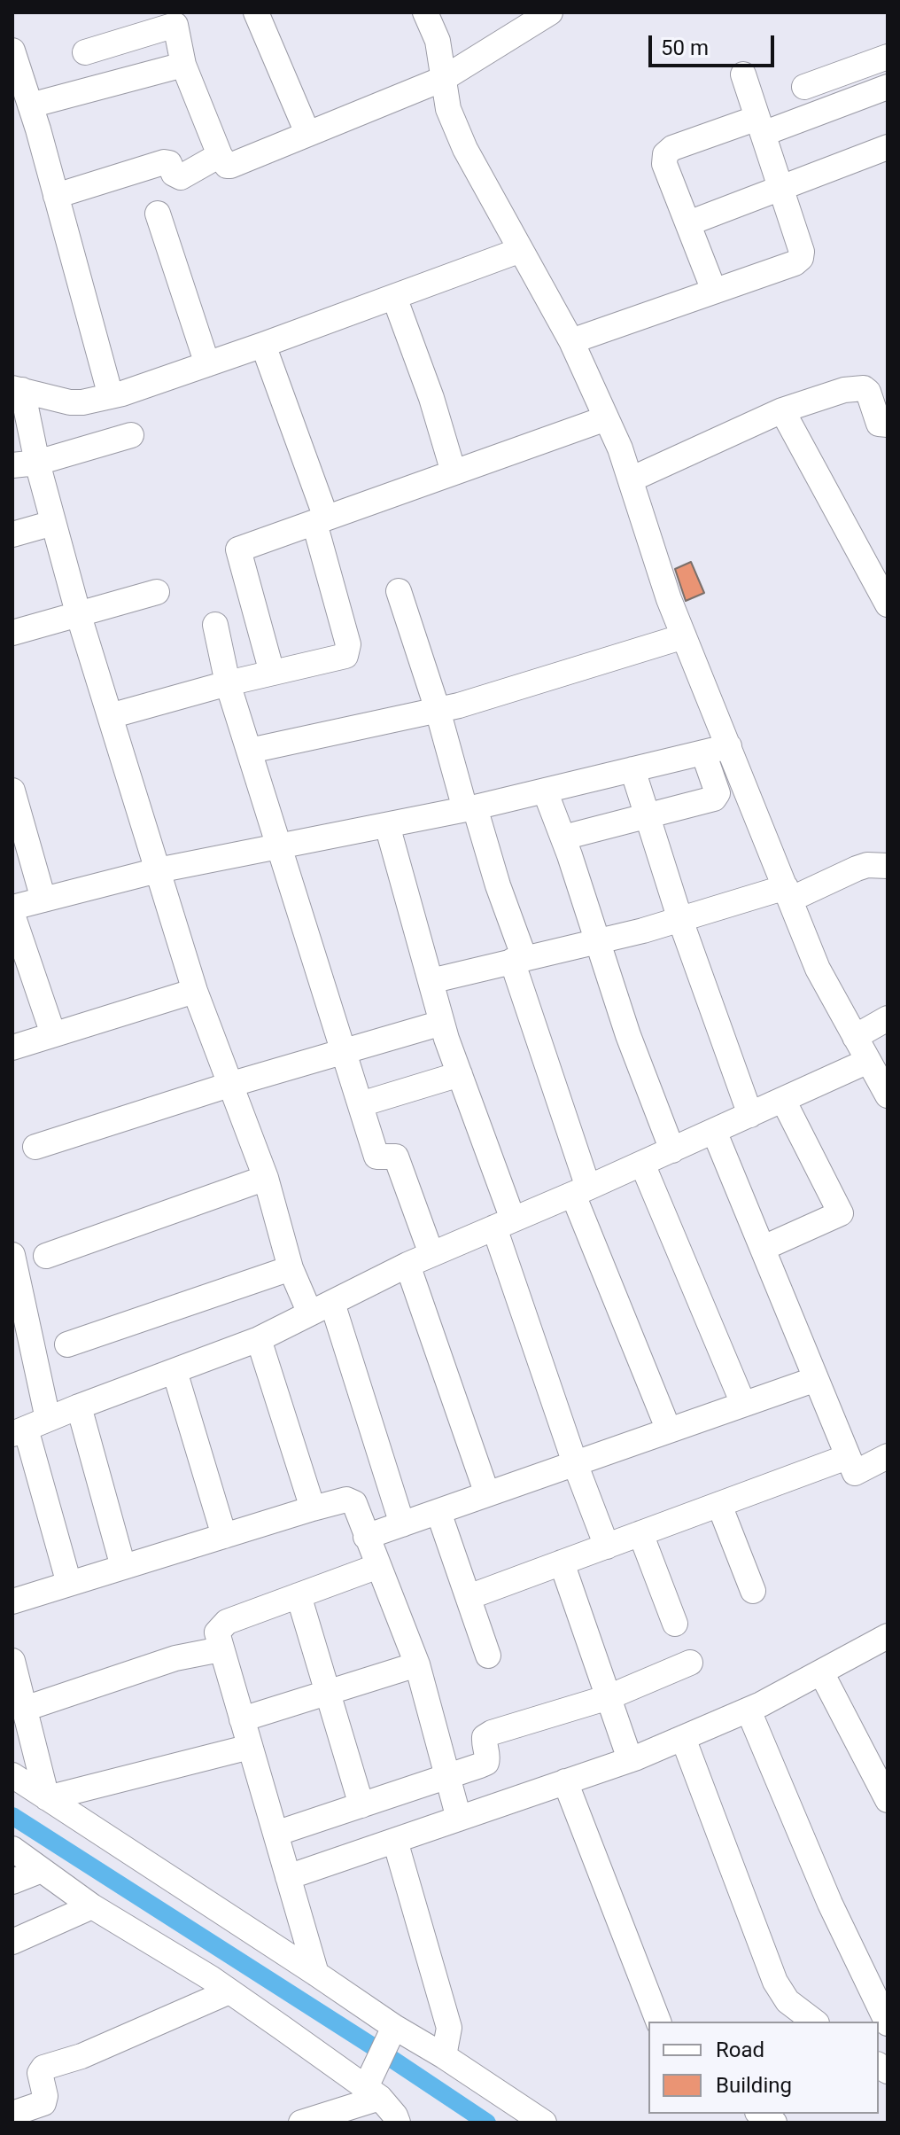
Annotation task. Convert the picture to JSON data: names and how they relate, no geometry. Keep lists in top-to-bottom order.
{
  "legend": ["Road", "Building"],
  "scale_bar": "50 m"
}
